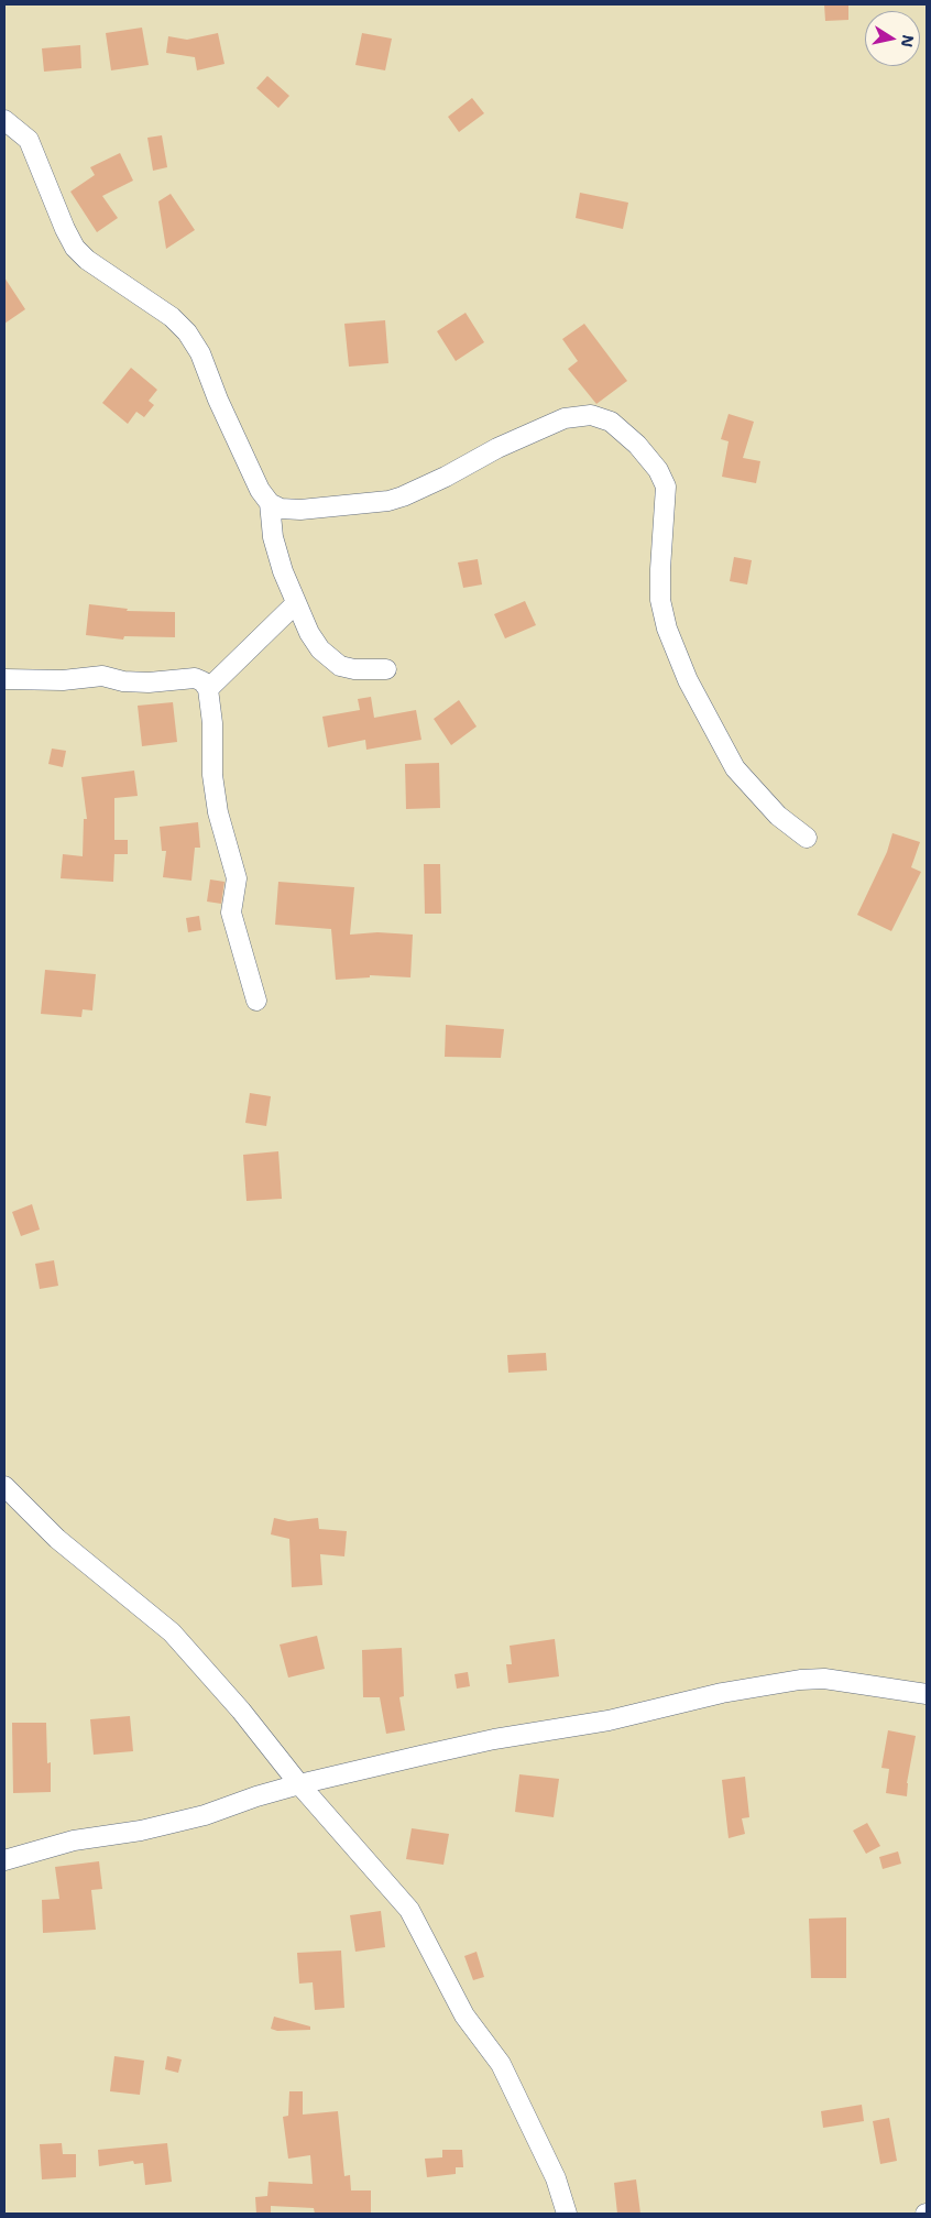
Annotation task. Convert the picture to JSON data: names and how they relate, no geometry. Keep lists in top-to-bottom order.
{
  "north": "right"
}
